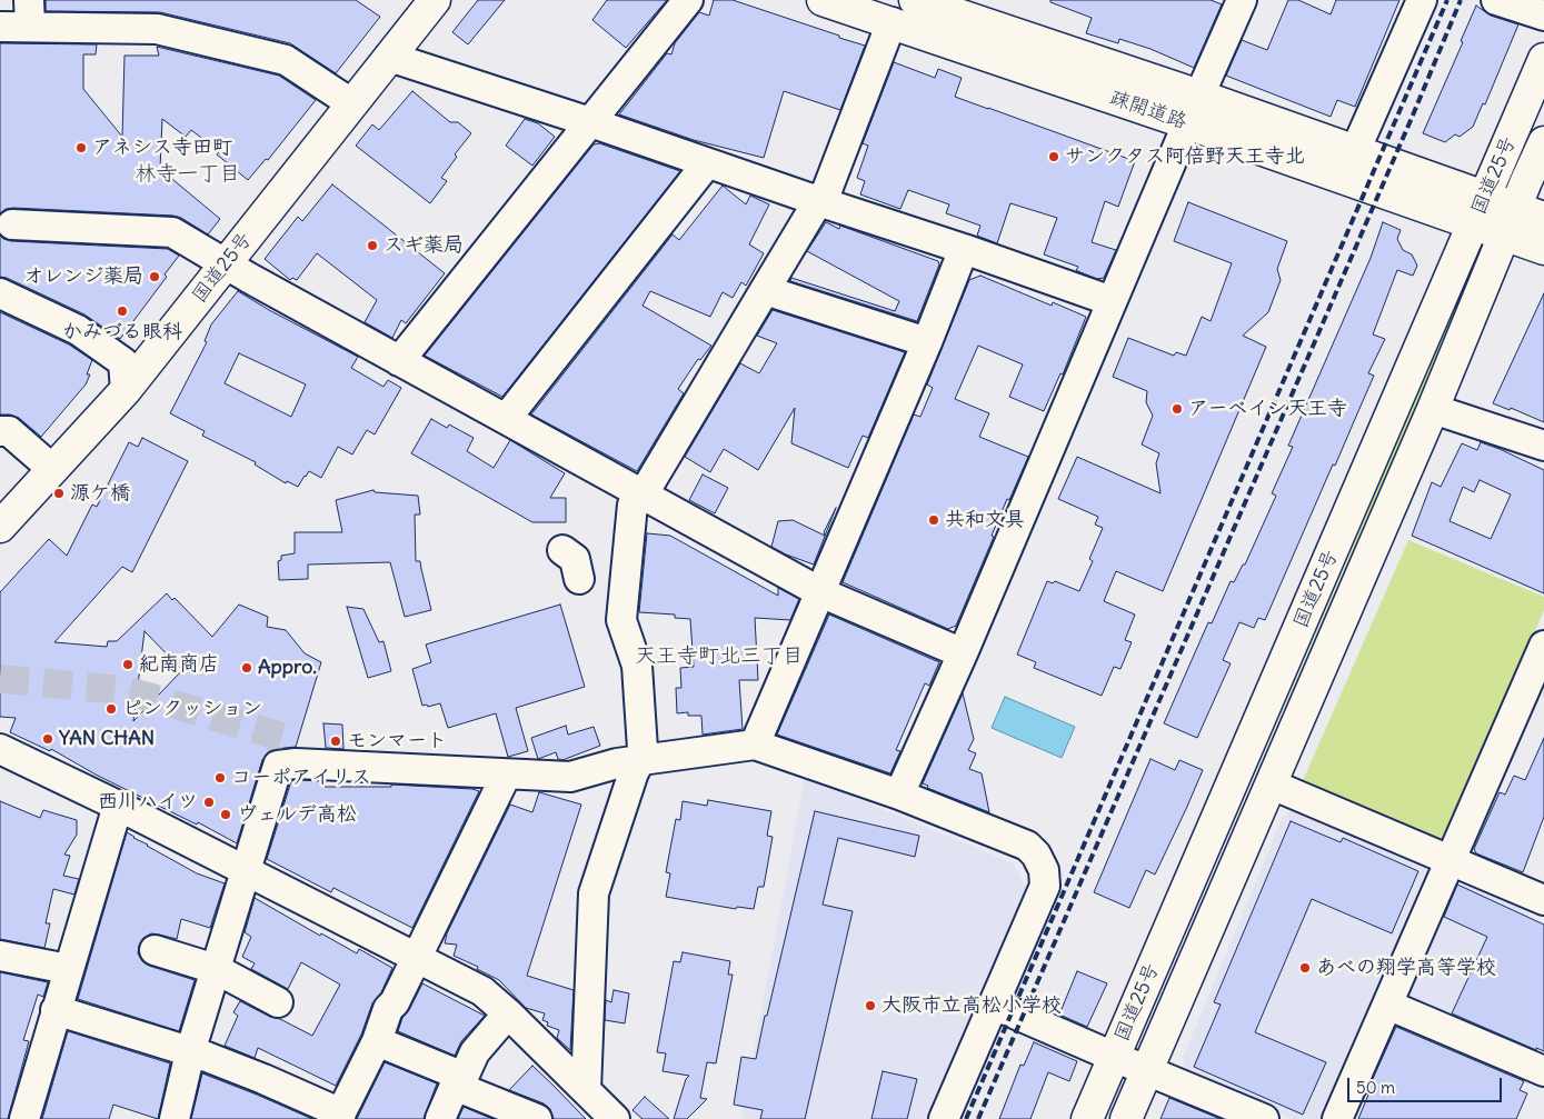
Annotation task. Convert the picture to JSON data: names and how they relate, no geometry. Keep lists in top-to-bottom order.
{
  "streets": {
    "main road": ["疎開道路", "国道25号"]
  },
  "crossings": [
    ["疎開道路", "国道25号"]
  ],
  "districts": ["林寺一丁目", "天王寺町北三丁目"],
  "places": [
    "アネシス寺田町",
    "サンクタス阿倍野天王寺北",
    "スギ薬局",
    "オレンジ薬局",
    "かみづる眼科",
    "アーベイン天王寺",
    "源ケ橋",
    "共和文具",
    "紀南商店",
    "Appro.",
    "ピンクッション",
    "YAN CHAN",
    "モンマート",
    "コーポアイリス",
    "西川ハイツ",
    "ヴェルデ高松",
    "あべの翔学高等学校",
    "大阪市立高松小学校"
  ],
  "scale_bar": "50 m"
}
